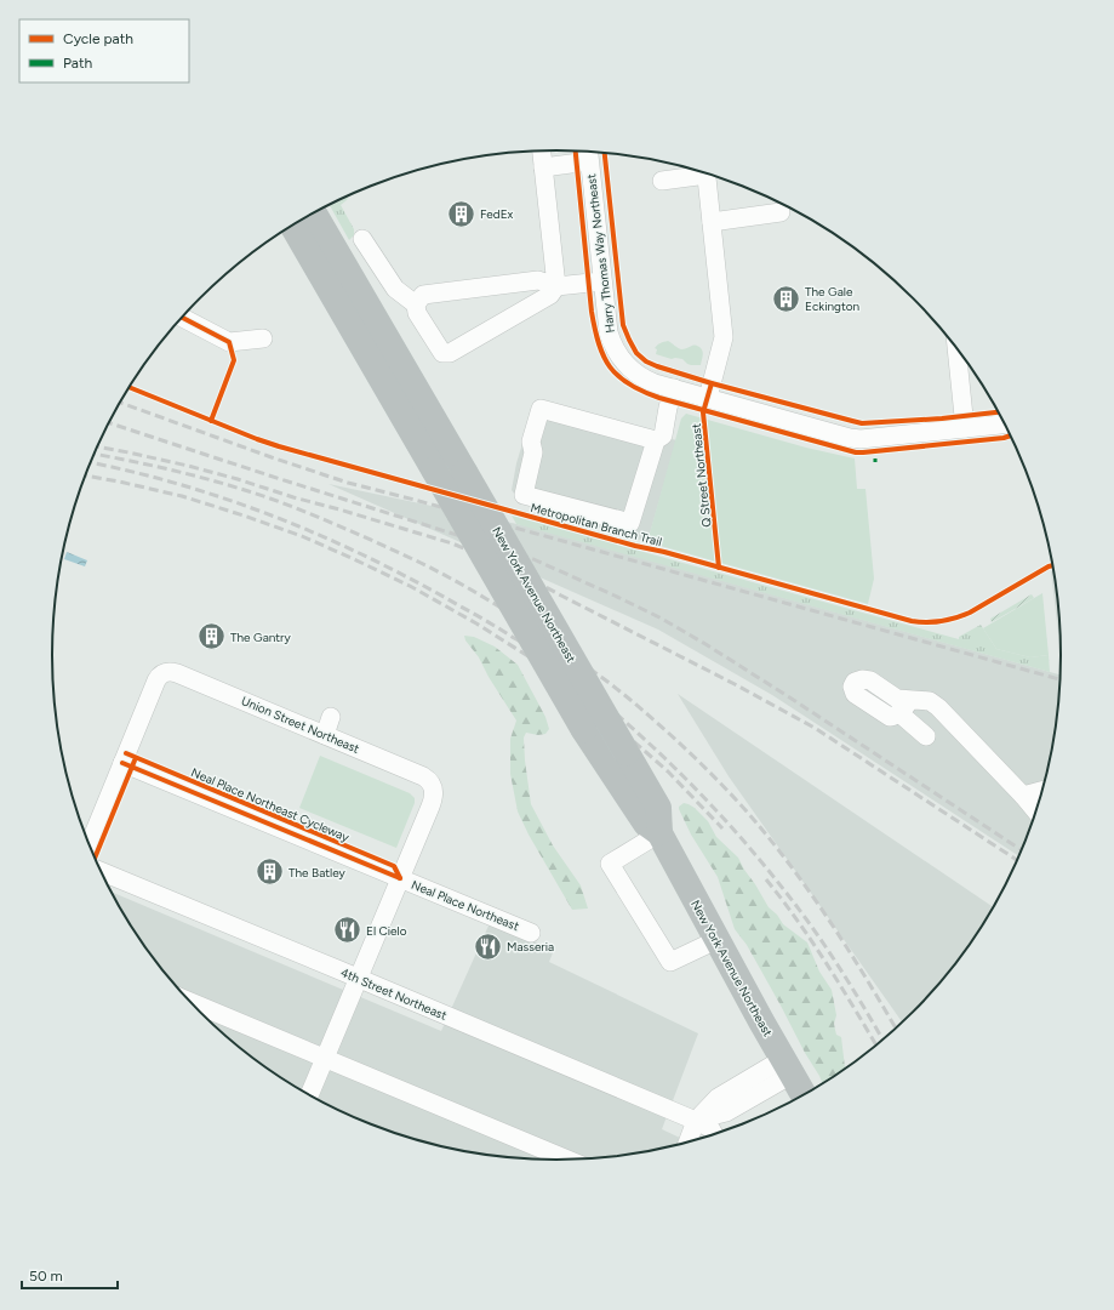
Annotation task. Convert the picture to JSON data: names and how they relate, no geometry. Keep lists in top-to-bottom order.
{
  "streets": {
    "highway": ["New York Avenue Northeast"],
    "street": [
      "Harry Thomas Way Northeast",
      "Union Street Northeast",
      "Neal Place Northeast",
      "4th Street Northeast"
    ],
    "cycle path": ["Q Street Northeast", "Metropolitan Branch Trail", "Neal Place Northeast Cycleway"]
  },
  "crossings": [
    ["Union Street Northeast", "Neal Place Northeast"],
    ["Neal Place Northeast", "4th Street Northeast"]
  ],
  "places": {
    "building": [
      "FedEx",
      "The Gale Eckington",
      "The Gantry",
      "The Batley"
    ],
    "restaurant": ["El Cielo", "Masseria"]
  },
  "legend": ["Cycle path", "Path"],
  "scale_bar": "50 m"
}
